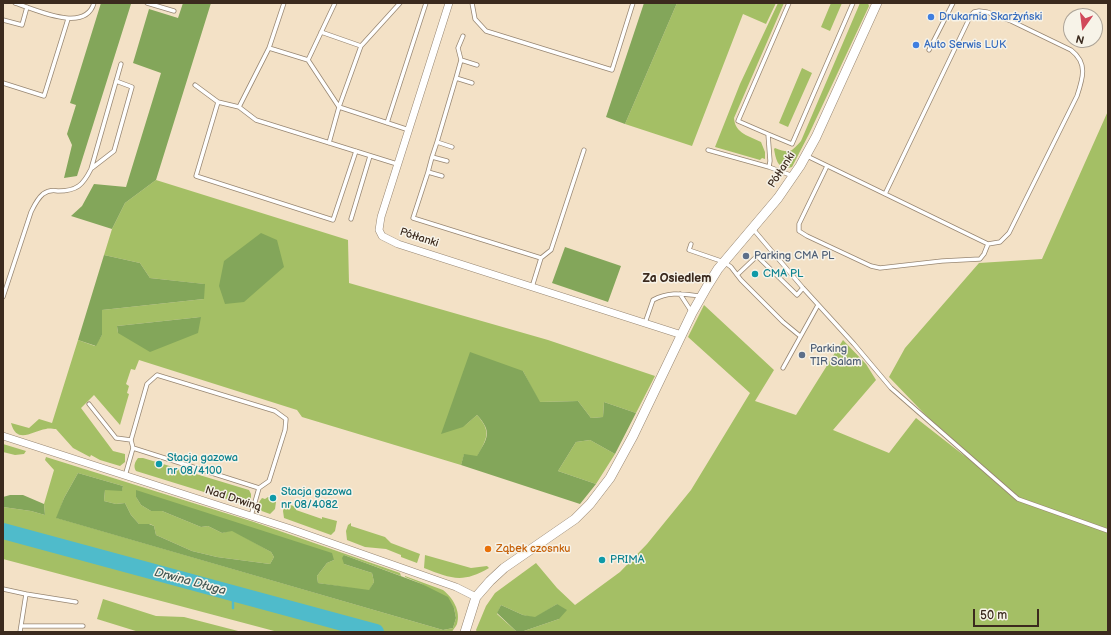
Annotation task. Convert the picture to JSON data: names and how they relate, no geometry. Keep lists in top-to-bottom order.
{
  "streets": {
    "street": ["Półłanki", "Nad Drwiną"]
  },
  "crossings": [
    ["Półłanki", "Nad Drwiną"]
  ],
  "districts": ["Za Osiedlem"],
  "water": ["Drwina Długa"],
  "places": [
    "Drukarnia Skarżyński",
    "Auto Serwis LUK",
    "Parking CMA PL",
    "CMA PL",
    "Parking TIR Salam",
    "Stacja gazowa nr 08/4100",
    "Stacja gazowa nr 08/4082",
    "Ząbek czosnku",
    "PRIMA"
  ],
  "scale_bar": "50 m",
  "north": "bottom"
}
